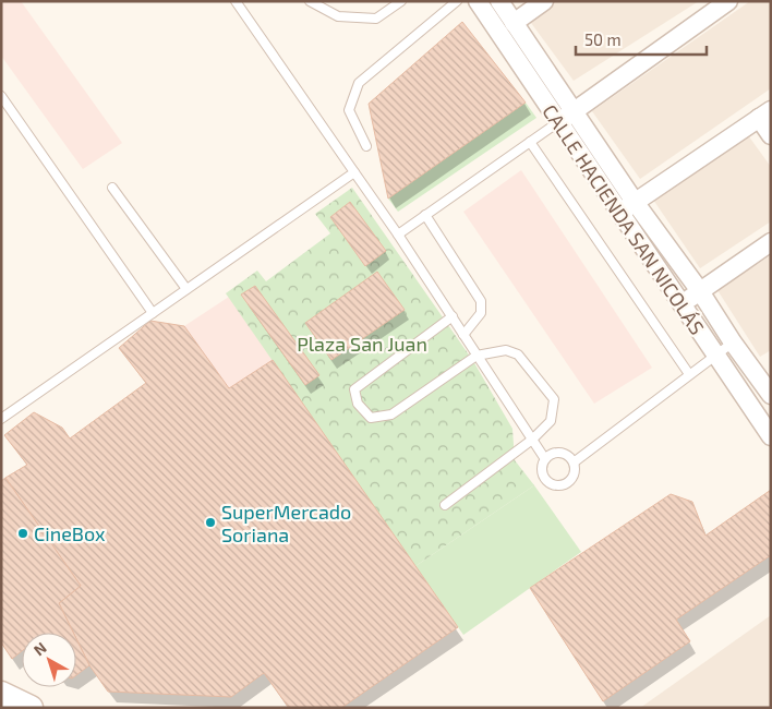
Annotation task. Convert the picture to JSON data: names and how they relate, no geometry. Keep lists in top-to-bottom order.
{
  "streets": {
    "street": ["CALLE HACIENDA SAN NICOLÁS"]
  },
  "parks": ["Plaza San Juan"],
  "places": ["SuperMercado Soriana", "CineBox"],
  "scale_bar": "50 m",
  "north": "top left"
}
